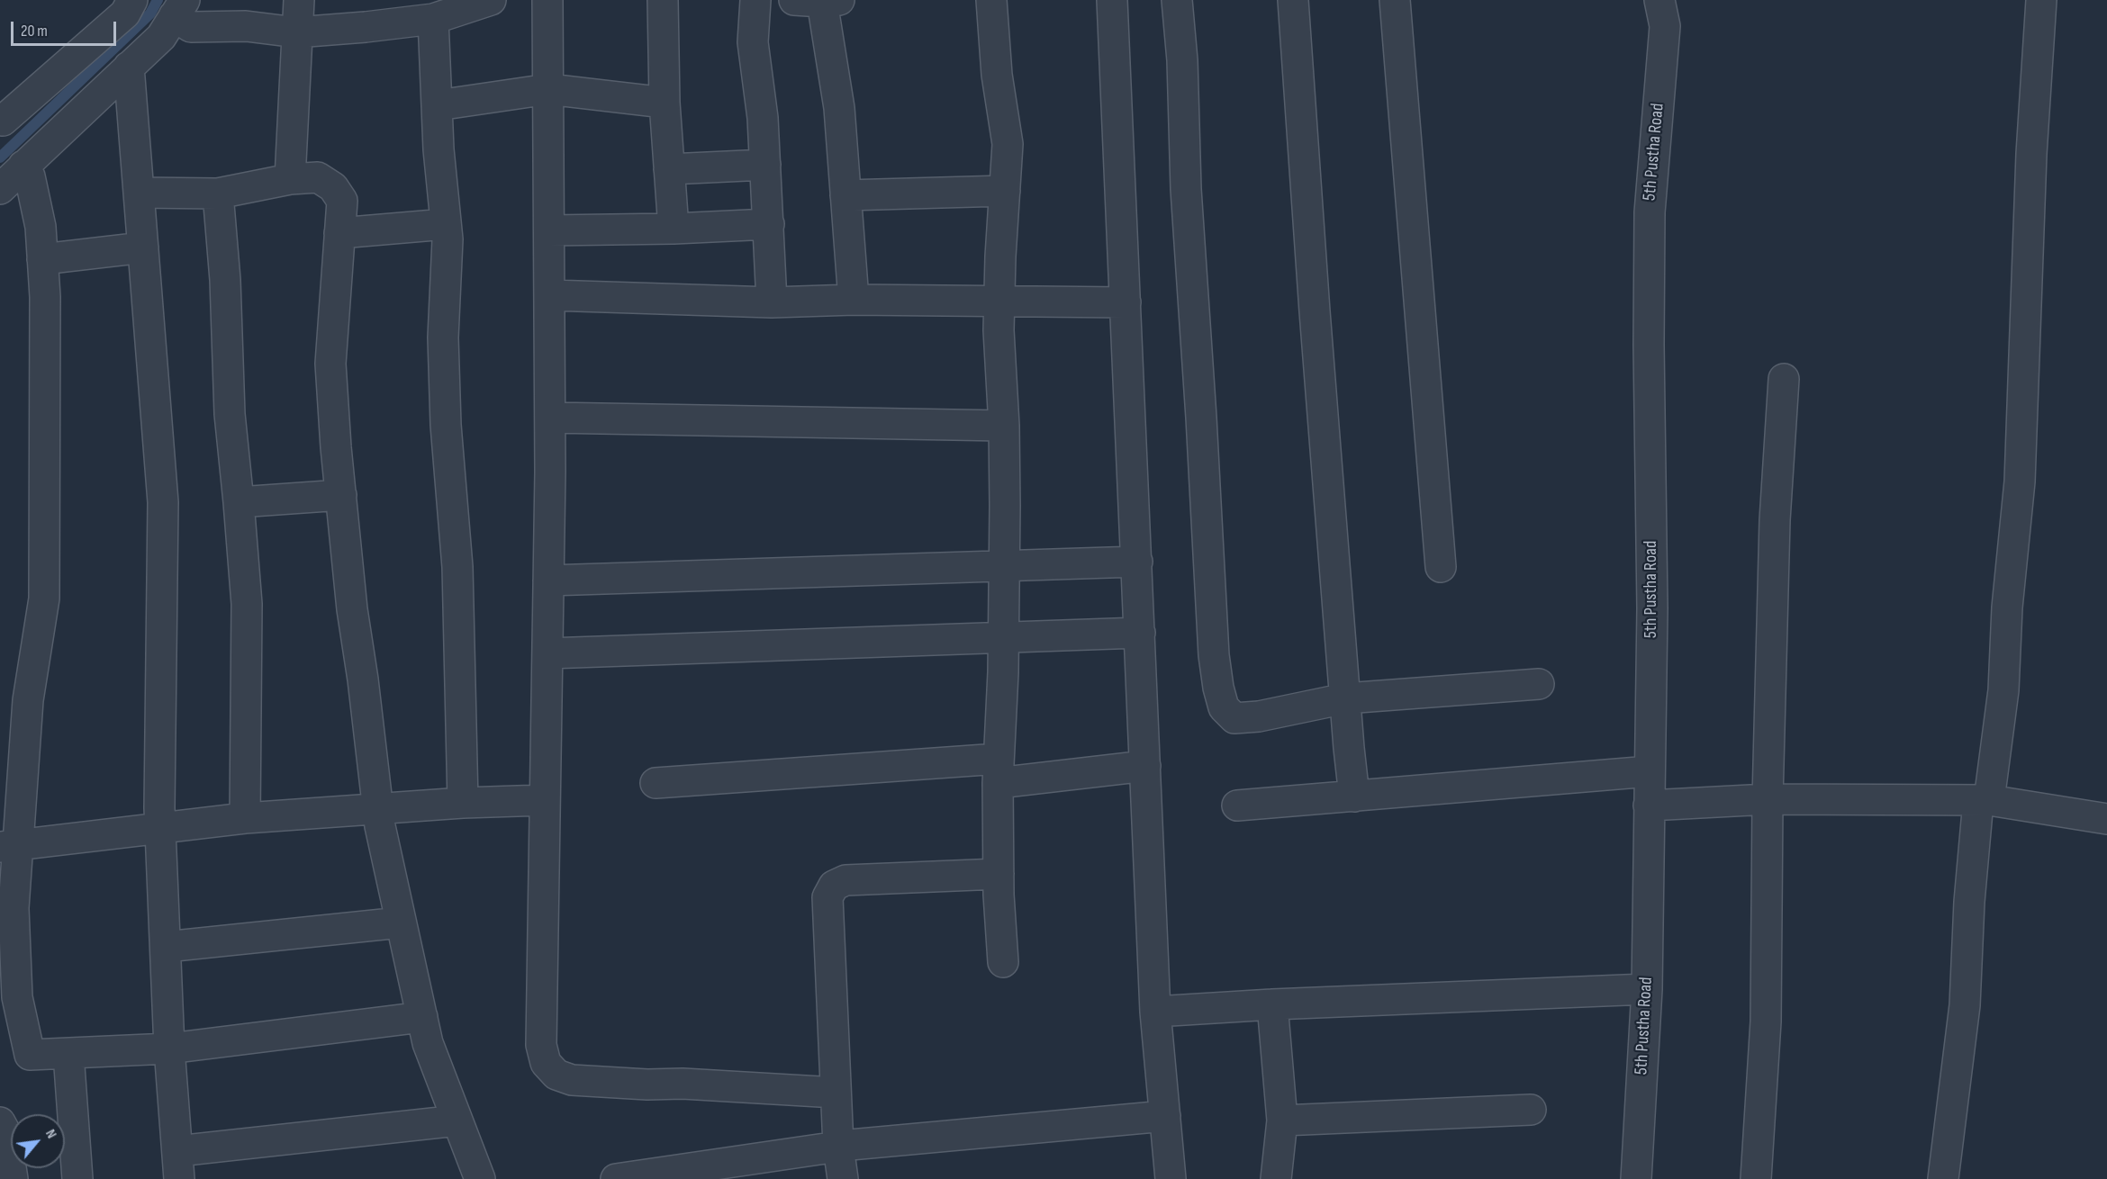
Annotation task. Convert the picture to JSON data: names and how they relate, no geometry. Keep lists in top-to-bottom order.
{
  "streets": {
    "street": ["5th Pustha Road"]
  },
  "scale_bar": "20 m",
  "north": "top right"
}
